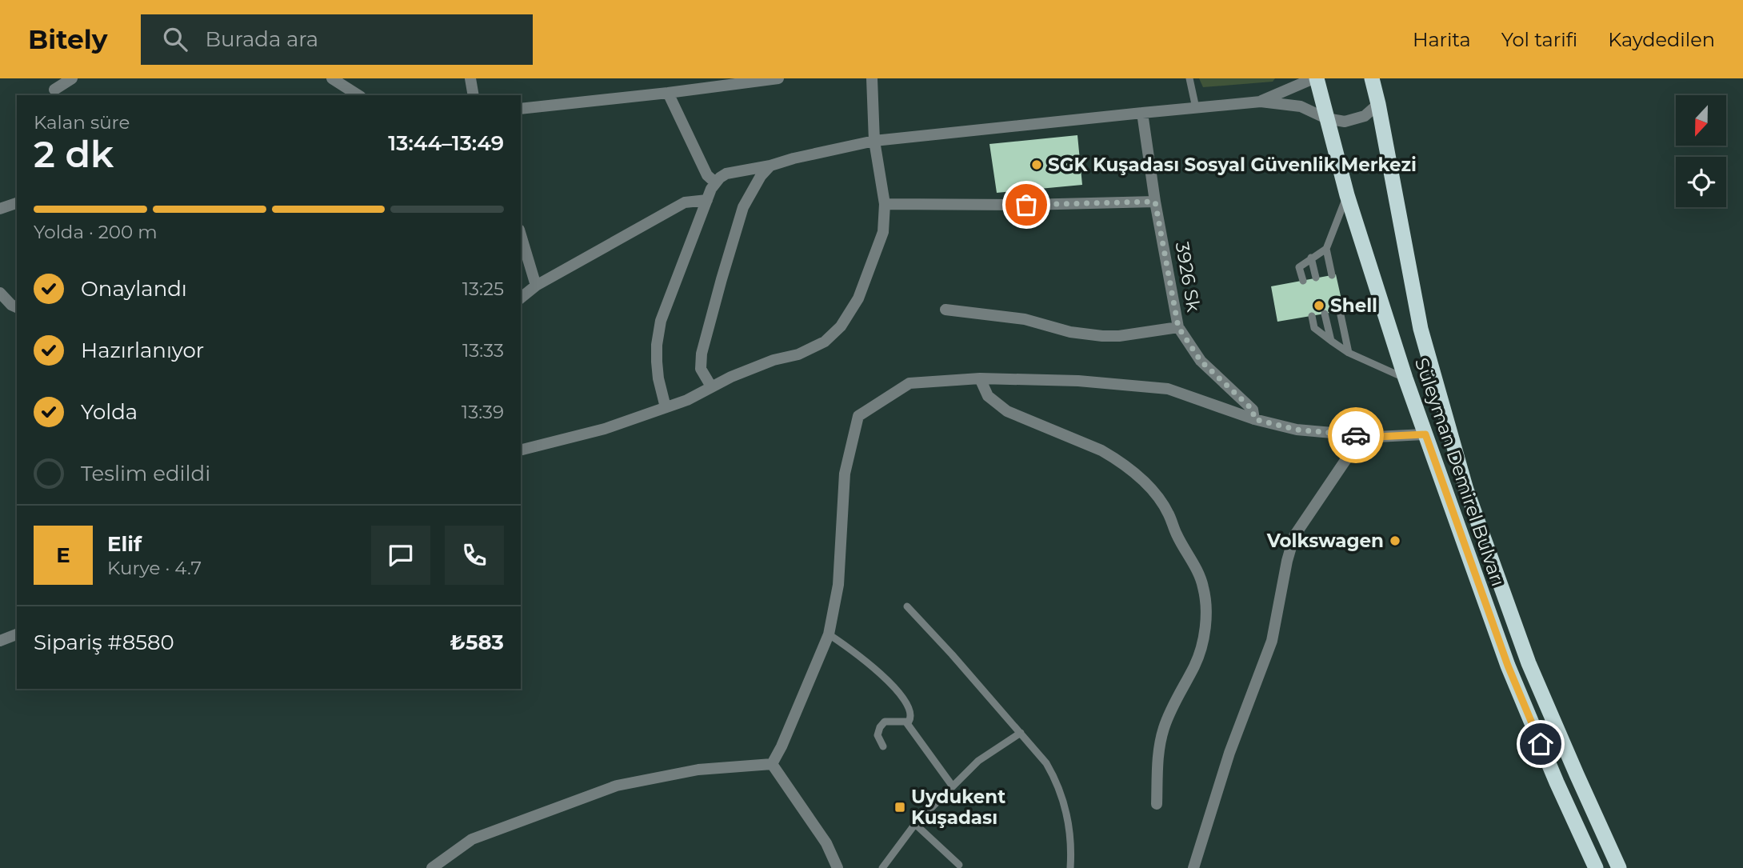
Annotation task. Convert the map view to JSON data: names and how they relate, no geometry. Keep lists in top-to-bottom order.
{
  "streets": {
    "highway": ["Süleyman Demirel Bulvarı"],
    "street": ["3926 Sk"]
  },
  "places": {
    "other": ["SGK Kuşadası Sosyal Güvenlik Merkezi", "Shell", "Volkswagen"],
    "transit": ["Uydukent Kuşadası"]
  },
  "north": "bottom",
  "page": {
    "header": "Bitely",
    "search": "Burada ara",
    "nav": ["Harita", "Yol tarifi", "Kaydedilen"],
    "heading": ["2 dk", "Kalan süre", "13:44–13:49"],
    "panel": [
      "Elif",
      "Kurye · 4.7",
      "Sipariş #8580",
      "₺583"
    ],
    "bar": "Yolda · 200 m",
    "list": [
      ["Onaylandı", "13:25"],
      ["Hazırlanıyor", "13:33"],
      ["Yolda", "13:39"],
      "Teslim edildi"
    ],
    "round": "E"
  }
}
